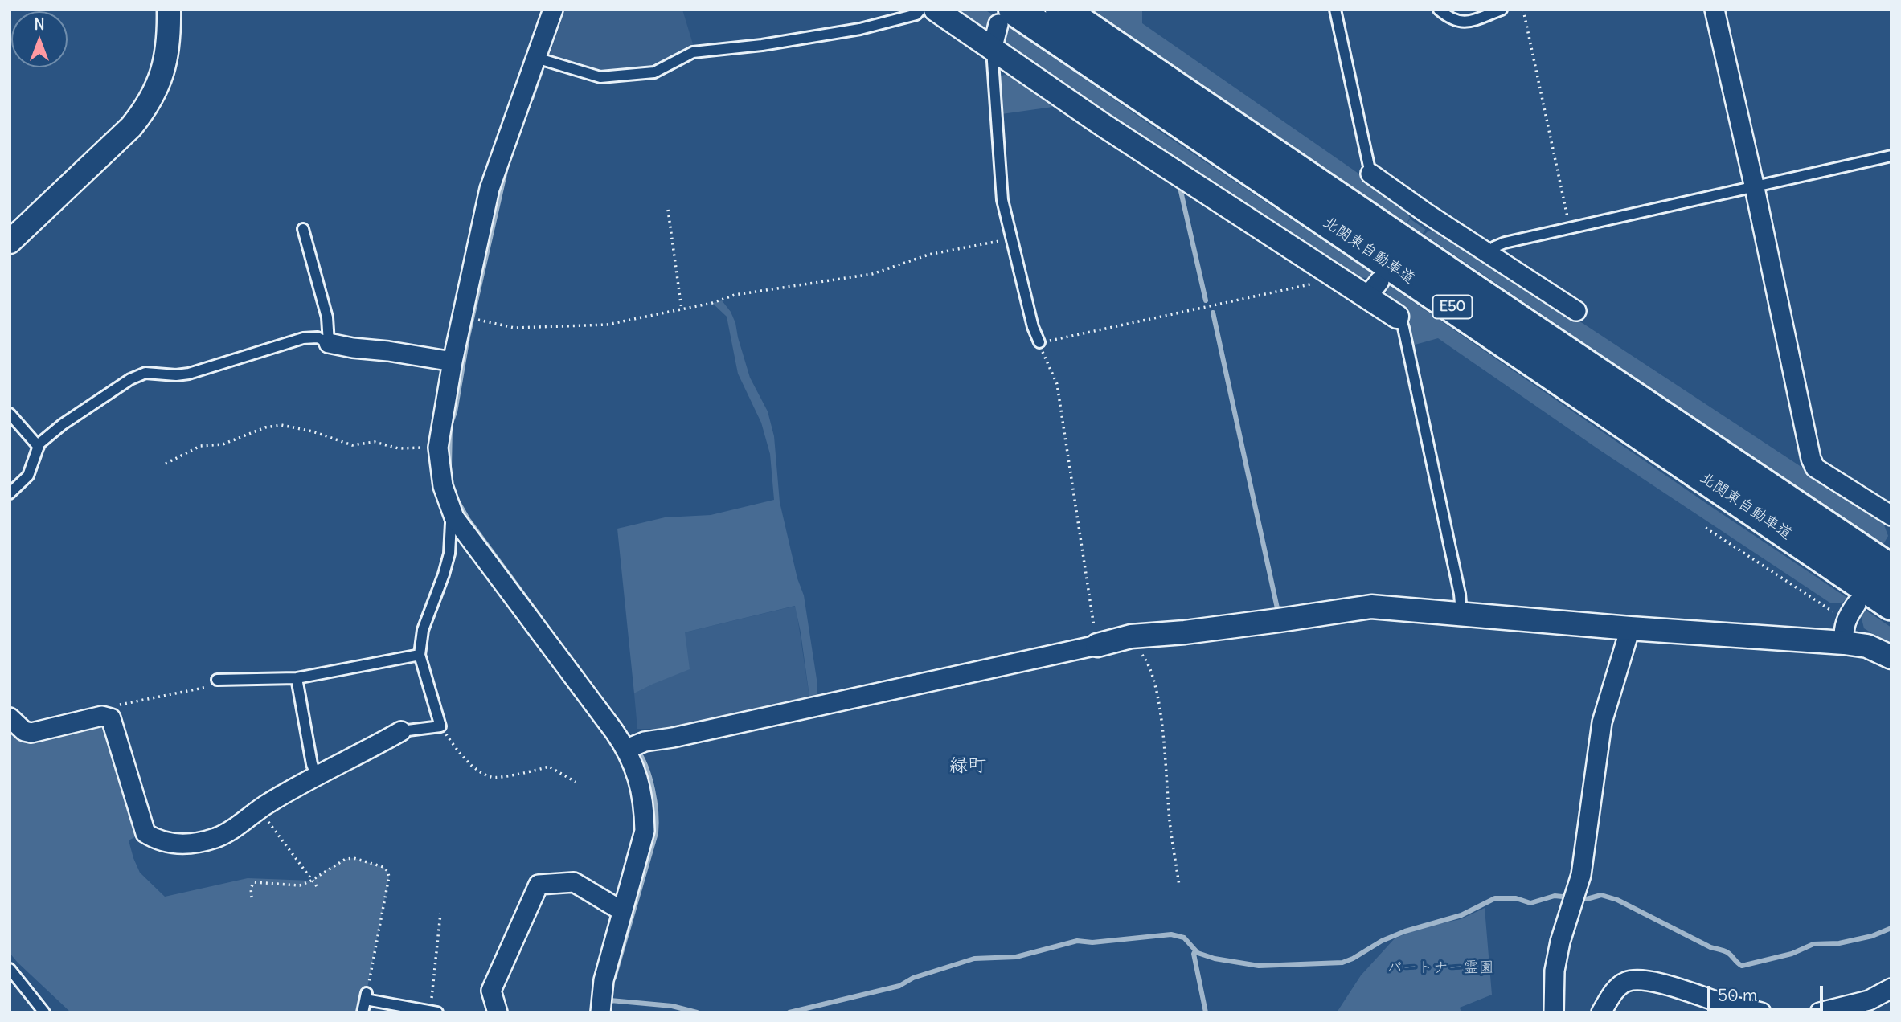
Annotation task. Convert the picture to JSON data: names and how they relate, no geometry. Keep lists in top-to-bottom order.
{
  "streets": {
    "highway": ["北関東自動車道", "E50"]
  },
  "districts": ["緑町"],
  "parks": ["パートナー霊園"],
  "scale_bar": "50 m",
  "north": "top"
}
